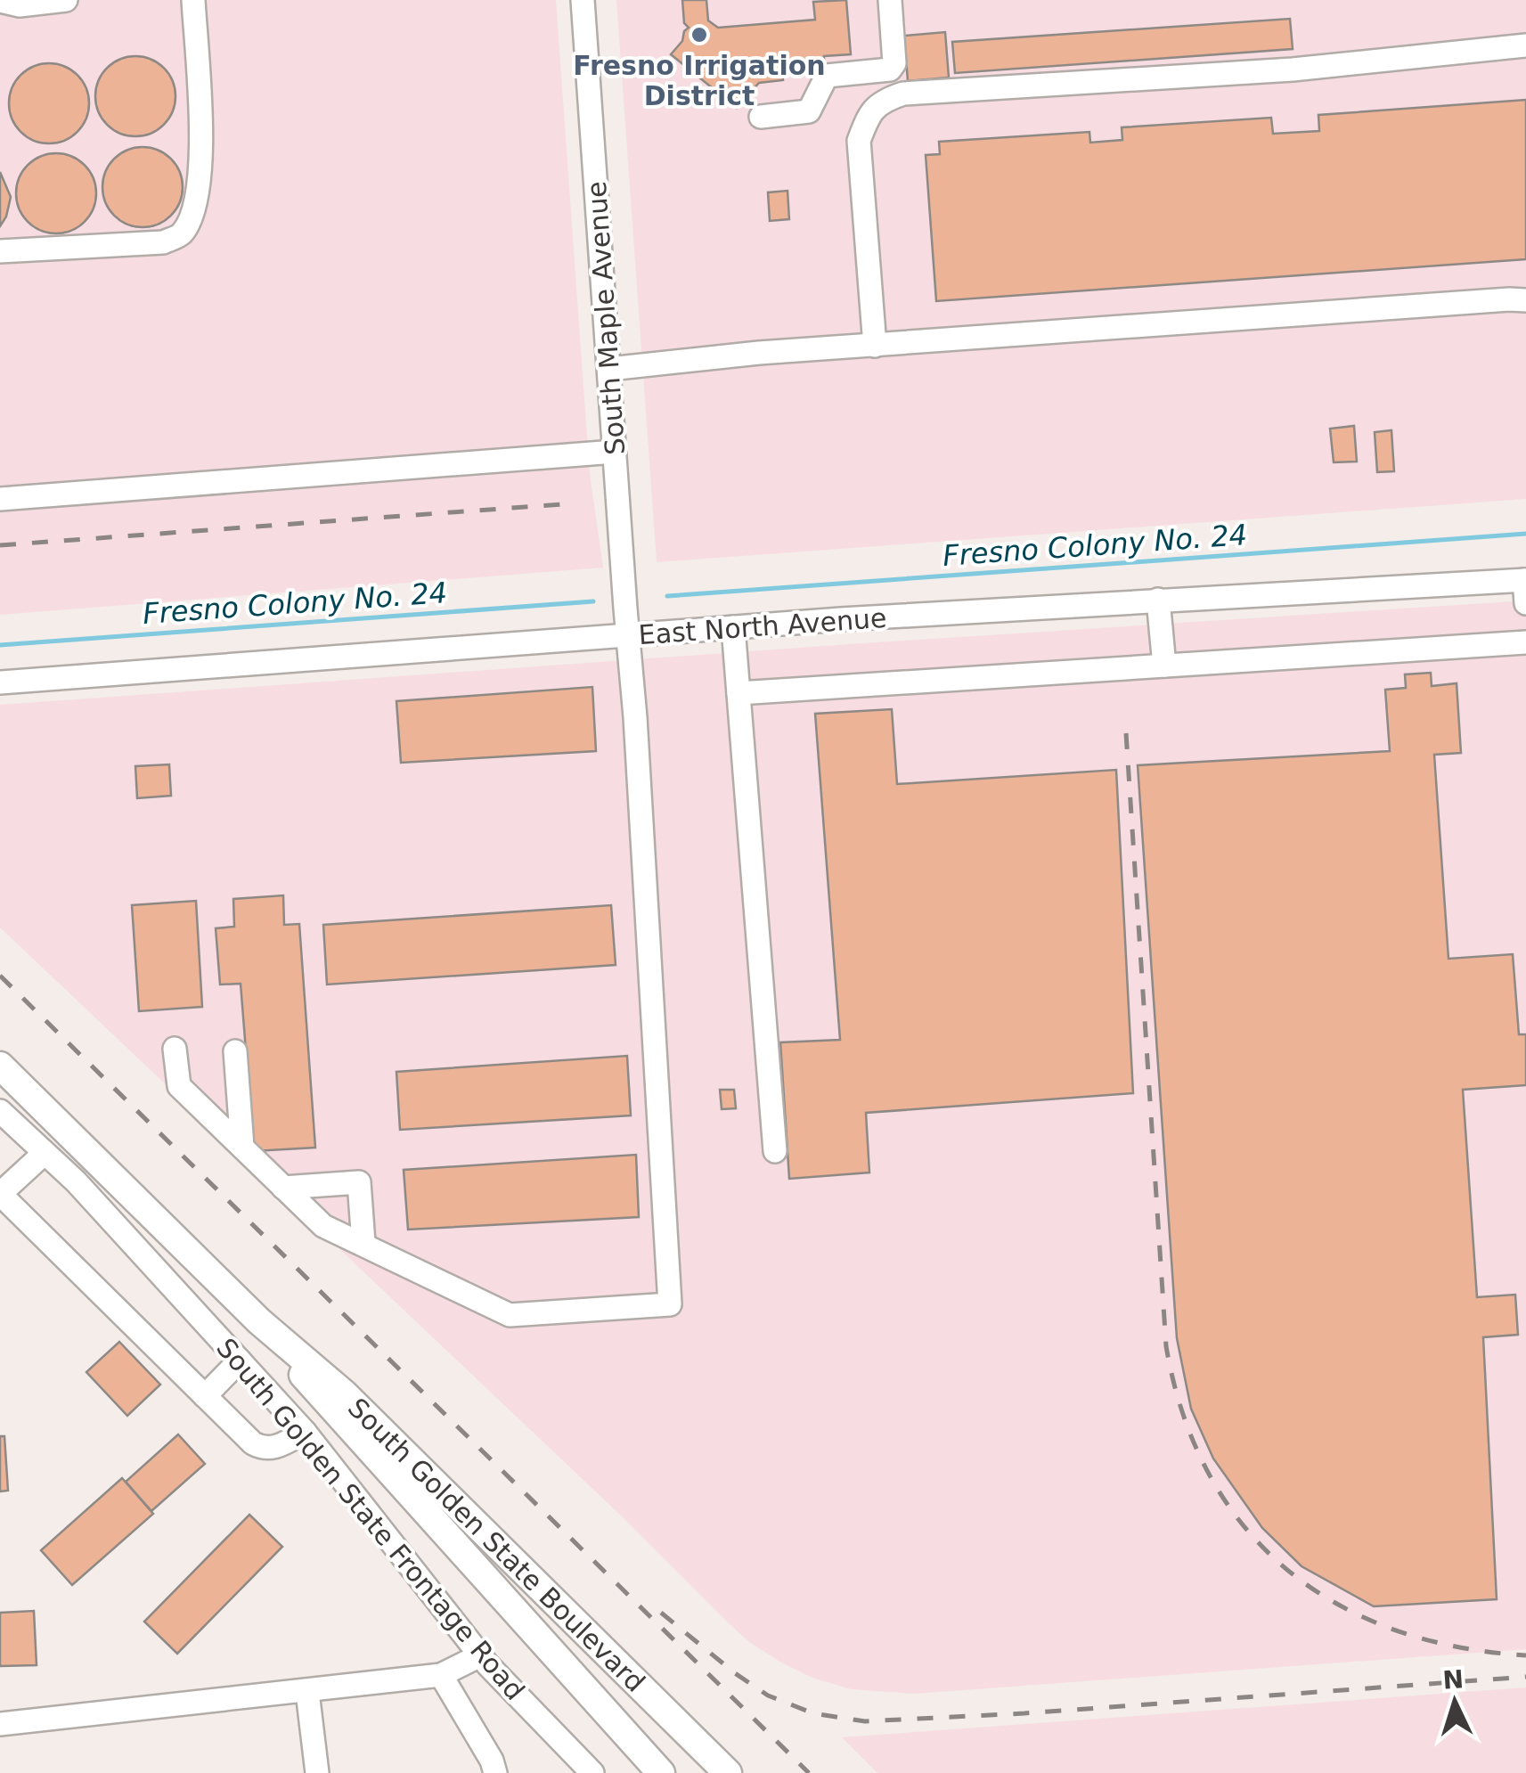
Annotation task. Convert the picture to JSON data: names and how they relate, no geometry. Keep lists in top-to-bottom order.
{
  "streets": {
    "main road": ["South Golden State Boulevard"],
    "street": ["South Maple Avenue", "East North Avenue", "South Golden State Frontage Road"]
  },
  "crossings": [
    ["South Maple Avenue", "East North Avenue"]
  ],
  "water": ["Fresno Colony No. 24"],
  "places": ["Fresno Irrigation District"],
  "north": "top"
}
